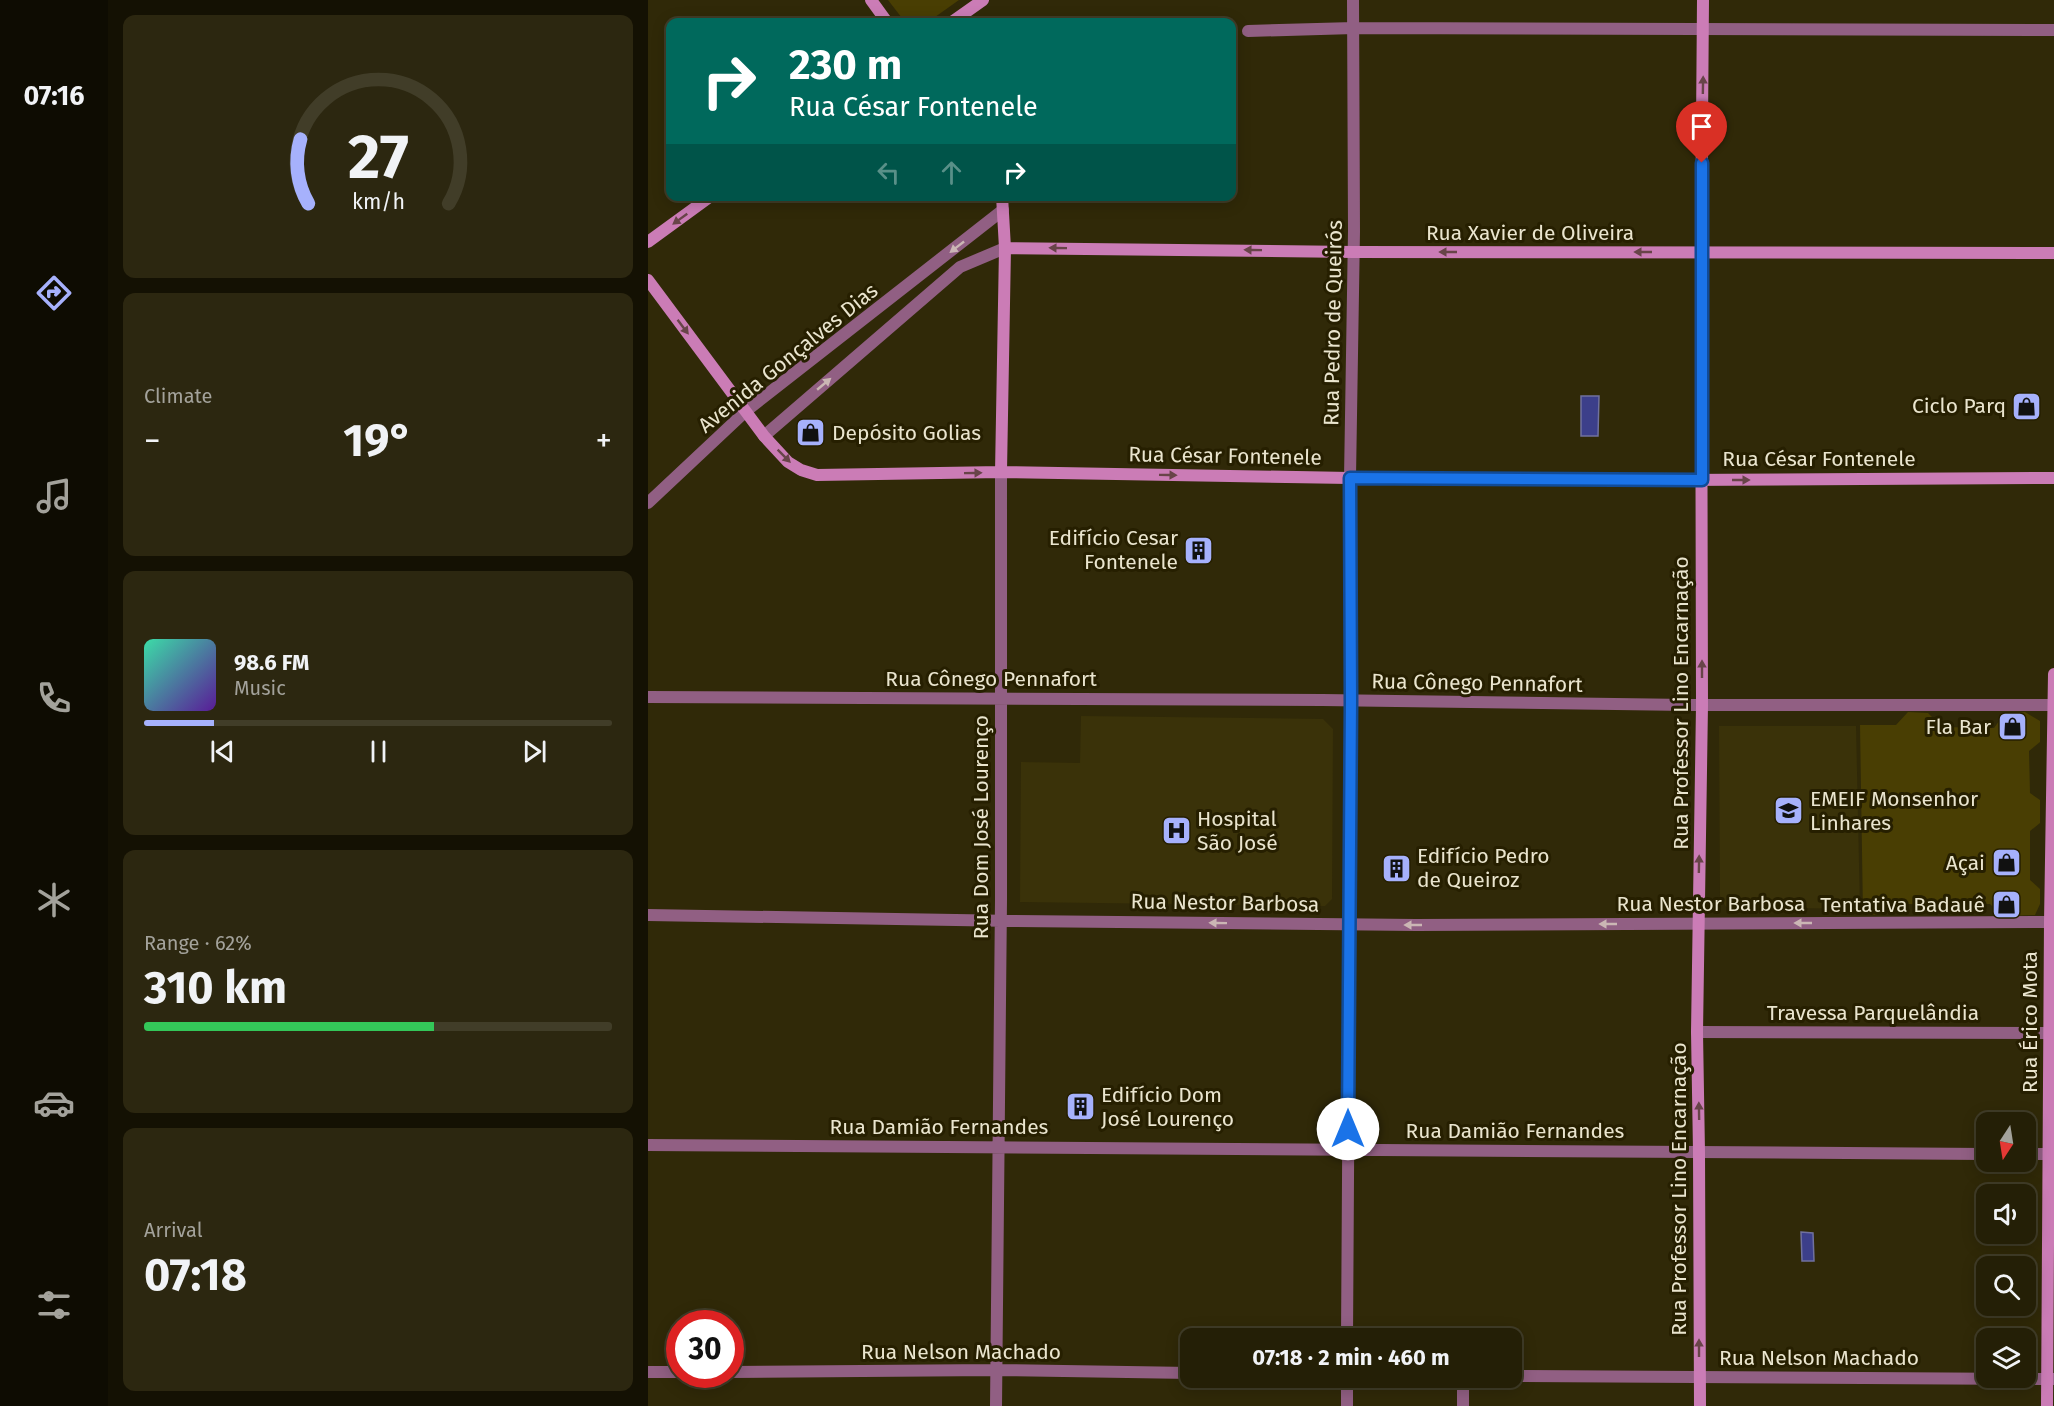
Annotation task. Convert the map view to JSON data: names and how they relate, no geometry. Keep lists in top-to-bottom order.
{
  "streets": {
    "street": [
      "Rua Xavier de Oliveira",
      "Rua Pedro de Queirós",
      "Avenida Gonçalves Dias",
      "Rua César Fontenele",
      "Rua Cônego Pennafort",
      "Rua Professor Lino Encarnação",
      "Rua Dom José Lourenço",
      "Rua Nestor Barbosa",
      "Travessa Parquelândia",
      "Rua Érico Mota",
      "Rua Damião Fernandes",
      "Rua Nelson Machado"
    ]
  },
  "crossings": [
    ["Rua Xavier de Oliveira", "Rua Pedro de Queirós"],
    ["Rua Xavier de Oliveira", "Avenida Gonçalves Dias"],
    ["Rua Xavier de Oliveira", "Rua Professor Lino Encarnação"],
    ["Rua Xavier de Oliveira", "Rua Dom José Lourenço"],
    ["Rua Pedro de Queirós", "Rua César Fontenele"],
    ["Rua Pedro de Queirós", "Rua Cônego Pennafort"],
    ["Rua Pedro de Queirós", "Rua Nestor Barbosa"],
    ["Rua Pedro de Queirós", "Rua Damião Fernandes"],
    ["Avenida Gonçalves Dias", "Rua César Fontenele"],
    ["Avenida Gonçalves Dias", "Rua Dom José Lourenço"],
    ["Rua César Fontenele", "Rua Professor Lino Encarnação"],
    ["Rua César Fontenele", "Rua Dom José Lourenço"],
    ["Rua Cônego Pennafort", "Rua Professor Lino Encarnação"],
    ["Rua Cônego Pennafort", "Rua Dom José Lourenço"],
    ["Rua Cônego Pennafort", "Rua Érico Mota"],
    ["Rua Professor Lino Encarnação", "Rua Nestor Barbosa"],
    ["Rua Professor Lino Encarnação", "Travessa Parquelândia"],
    ["Rua Professor Lino Encarnação", "Rua Damião Fernandes"],
    ["Rua Professor Lino Encarnação", "Rua Nelson Machado"],
    ["Rua Dom José Lourenço", "Rua Nestor Barbosa"],
    ["Rua Dom José Lourenço", "Rua Damião Fernandes"],
    ["Rua Dom José Lourenço", "Rua Nelson Machado"],
    ["Rua Nestor Barbosa", "Rua Érico Mota"],
    ["Travessa Parquelândia", "Rua Érico Mota"],
    ["Rua Érico Mota", "Rua Nelson Machado"]
  ],
  "one_way": [
    "Rua Xavier de Oliveira",
    "Rua César Fontenele",
    "Rua Professor Lino Encarnação",
    "Rua Nestor Barbosa"
  ],
  "places": {
    "shop": [
      "Ciclo Parq",
      "Depósito Golias",
      "Fla Bar",
      "Açai",
      "Tentativa Badauê"
    ],
    "building": ["Edifício Cesar Fontenele", "Edifício Pedro de Queiroz", "Edifício Dom José Lourenço"],
    "school or university": ["EMEIF Monsenhor Linhares"],
    "hospital": ["Hospital São José"]
  },
  "north": "bottom",
  "page": {
    "tabs": "07:16",
    "turn": ["230 m", "Rua César Fontenele"],
    "tile": [
      "Climate",
      ["Range · 62%", "310 km"],
      ["Arrival", "07:18"]
    ],
    "heat": ["−", "19°", "+"],
    "song": ["98.6 FM", "Music"],
    "limit": "30",
    "trip": "07:18 · 2 min · 460 m",
    "gauge": ["27", "km/h"]
  }
}
